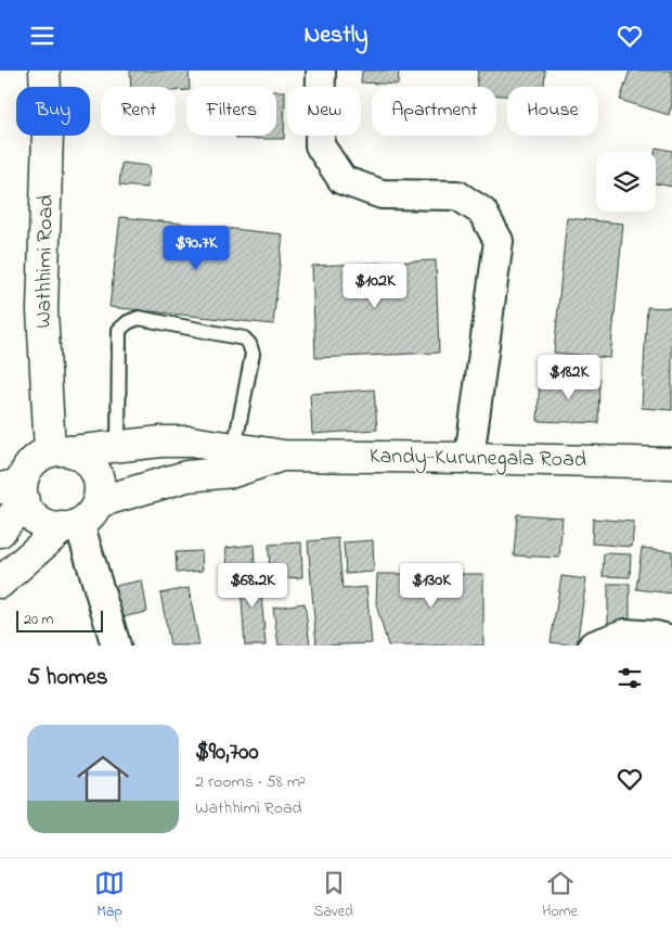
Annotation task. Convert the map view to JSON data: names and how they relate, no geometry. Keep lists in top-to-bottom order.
{
  "streets": {
    "main road": ["Wathhimi Road", "Kandy-Kurunegala Road"]
  },
  "crossings": [
    ["Wathhimi Road", "Kandy-Kurunegala Road"]
  ],
  "scale_bar": "20 m",
  "page": {
    "header": "Nestly",
    "chip": [
      "Buy",
      "Rent",
      "Filters",
      "New",
      "Apartment",
      "House"
    ],
    "price": [
      "$90.7K",
      "$102K",
      "$182K",
      "$68.2K",
      "$130K"
    ],
    "scale": "20 m",
    "heading": "5 homes",
    "list": [
      {
        "name": "$90,700",
        "note": "2 rooms · 58 m² · Wathhimi Road"
      }
    ],
    "tabs": ["Map", "Saved", "Home"]
  }
}
